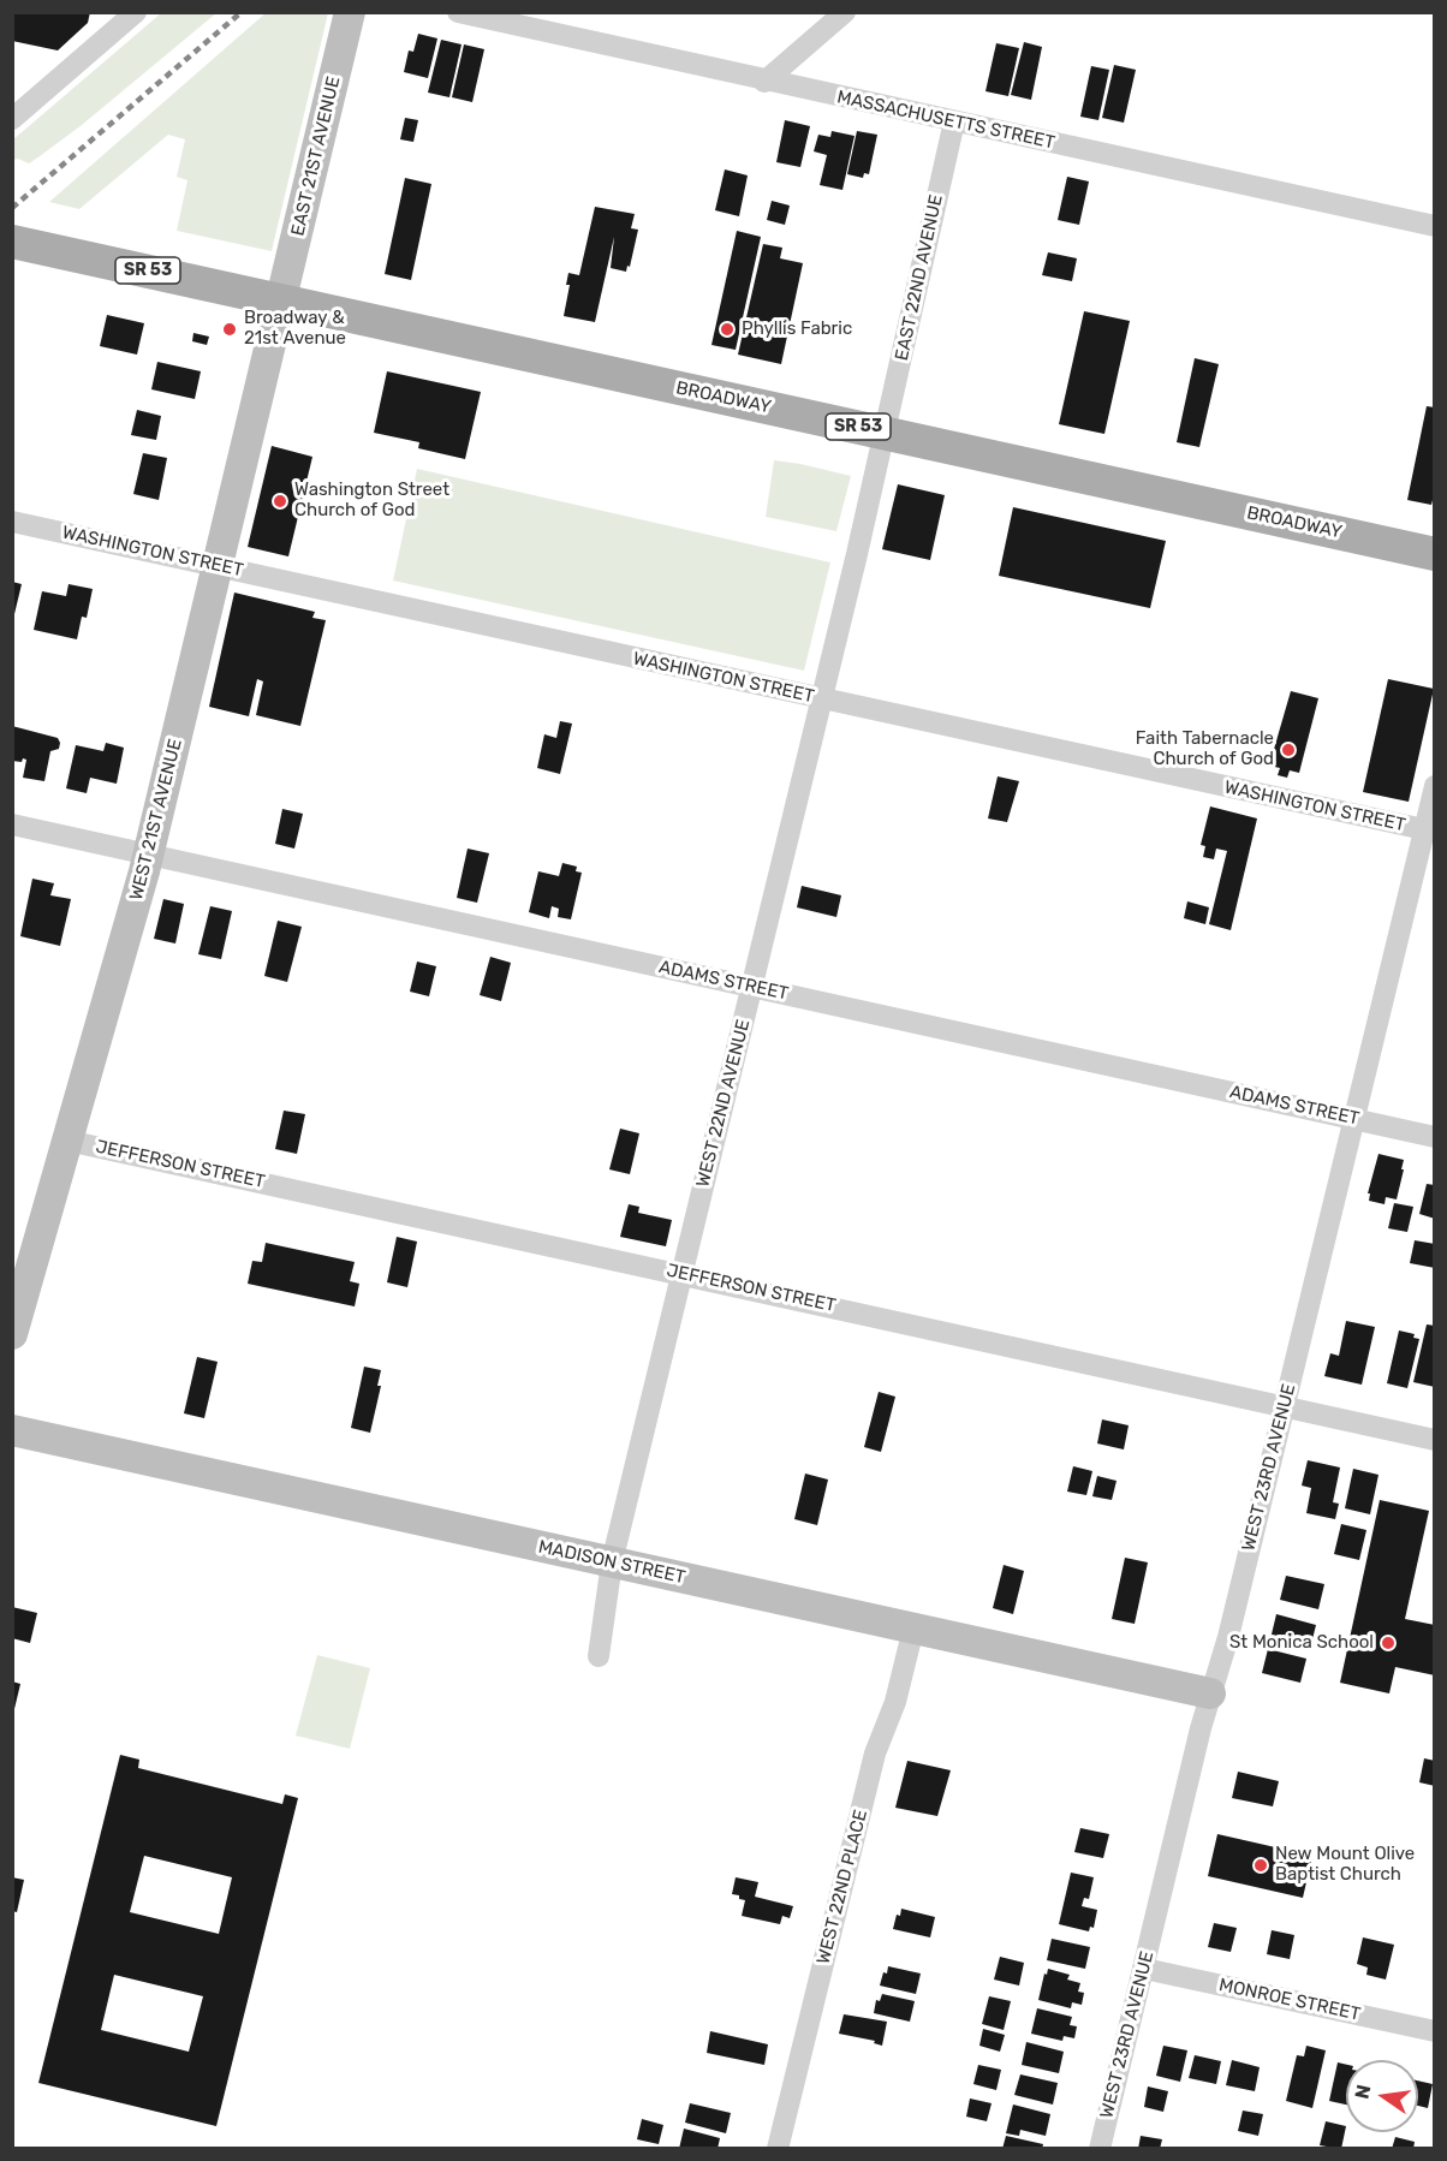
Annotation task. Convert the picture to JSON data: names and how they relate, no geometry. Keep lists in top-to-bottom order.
{
  "streets": {
    "main road": ["SR 53", "BROADWAY"],
    "street": [
      "MASSACHUSETTS STREET",
      "EAST 21ST AVENUE",
      "EAST 22ND AVENUE",
      "WASHINGTON STREET",
      "WEST 21ST AVENUE",
      "ADAMS STREET",
      "WEST 22ND AVENUE",
      "JEFFERSON STREET",
      "WEST 23RD AVENUE",
      "MADISON STREET",
      "WEST 22ND PLACE",
      "MONROE STREET"
    ]
  },
  "crossings": [
    ["MASSACHUSETTS STREET", "EAST 22ND AVENUE"],
    ["EAST 21ST AVENUE", "BROADWAY"],
    ["EAST 21ST AVENUE", "WEST 21ST AVENUE"],
    ["EAST 22ND AVENUE", "BROADWAY"],
    ["EAST 22ND AVENUE", "WEST 22ND AVENUE"],
    ["BROADWAY", "WEST 21ST AVENUE"],
    ["BROADWAY", "WEST 22ND AVENUE"],
    ["WASHINGTON STREET", "WEST 21ST AVENUE"],
    ["WASHINGTON STREET", "WEST 22ND AVENUE"],
    ["WASHINGTON STREET", "WEST 23RD AVENUE"],
    ["WEST 21ST AVENUE", "ADAMS STREET"],
    ["WEST 21ST AVENUE", "JEFFERSON STREET"],
    ["ADAMS STREET", "WEST 22ND AVENUE"],
    ["ADAMS STREET", "WEST 23RD AVENUE"],
    ["WEST 22ND AVENUE", "JEFFERSON STREET"],
    ["WEST 22ND AVENUE", "MADISON STREET"],
    ["JEFFERSON STREET", "WEST 23RD AVENUE"],
    ["WEST 23RD AVENUE", "MADISON STREET"],
    ["WEST 23RD AVENUE", "MONROE STREET"],
    ["MADISON STREET", "WEST 22ND PLACE"]
  ],
  "places": [
    "Broadway & 21st Avenue",
    "Phyllis Fabric",
    "Washington Street Church of God",
    "Faith Tabernacle Church of God",
    "St Monica School",
    "New Mount Olive Baptist Church"
  ],
  "north": "left"
}
